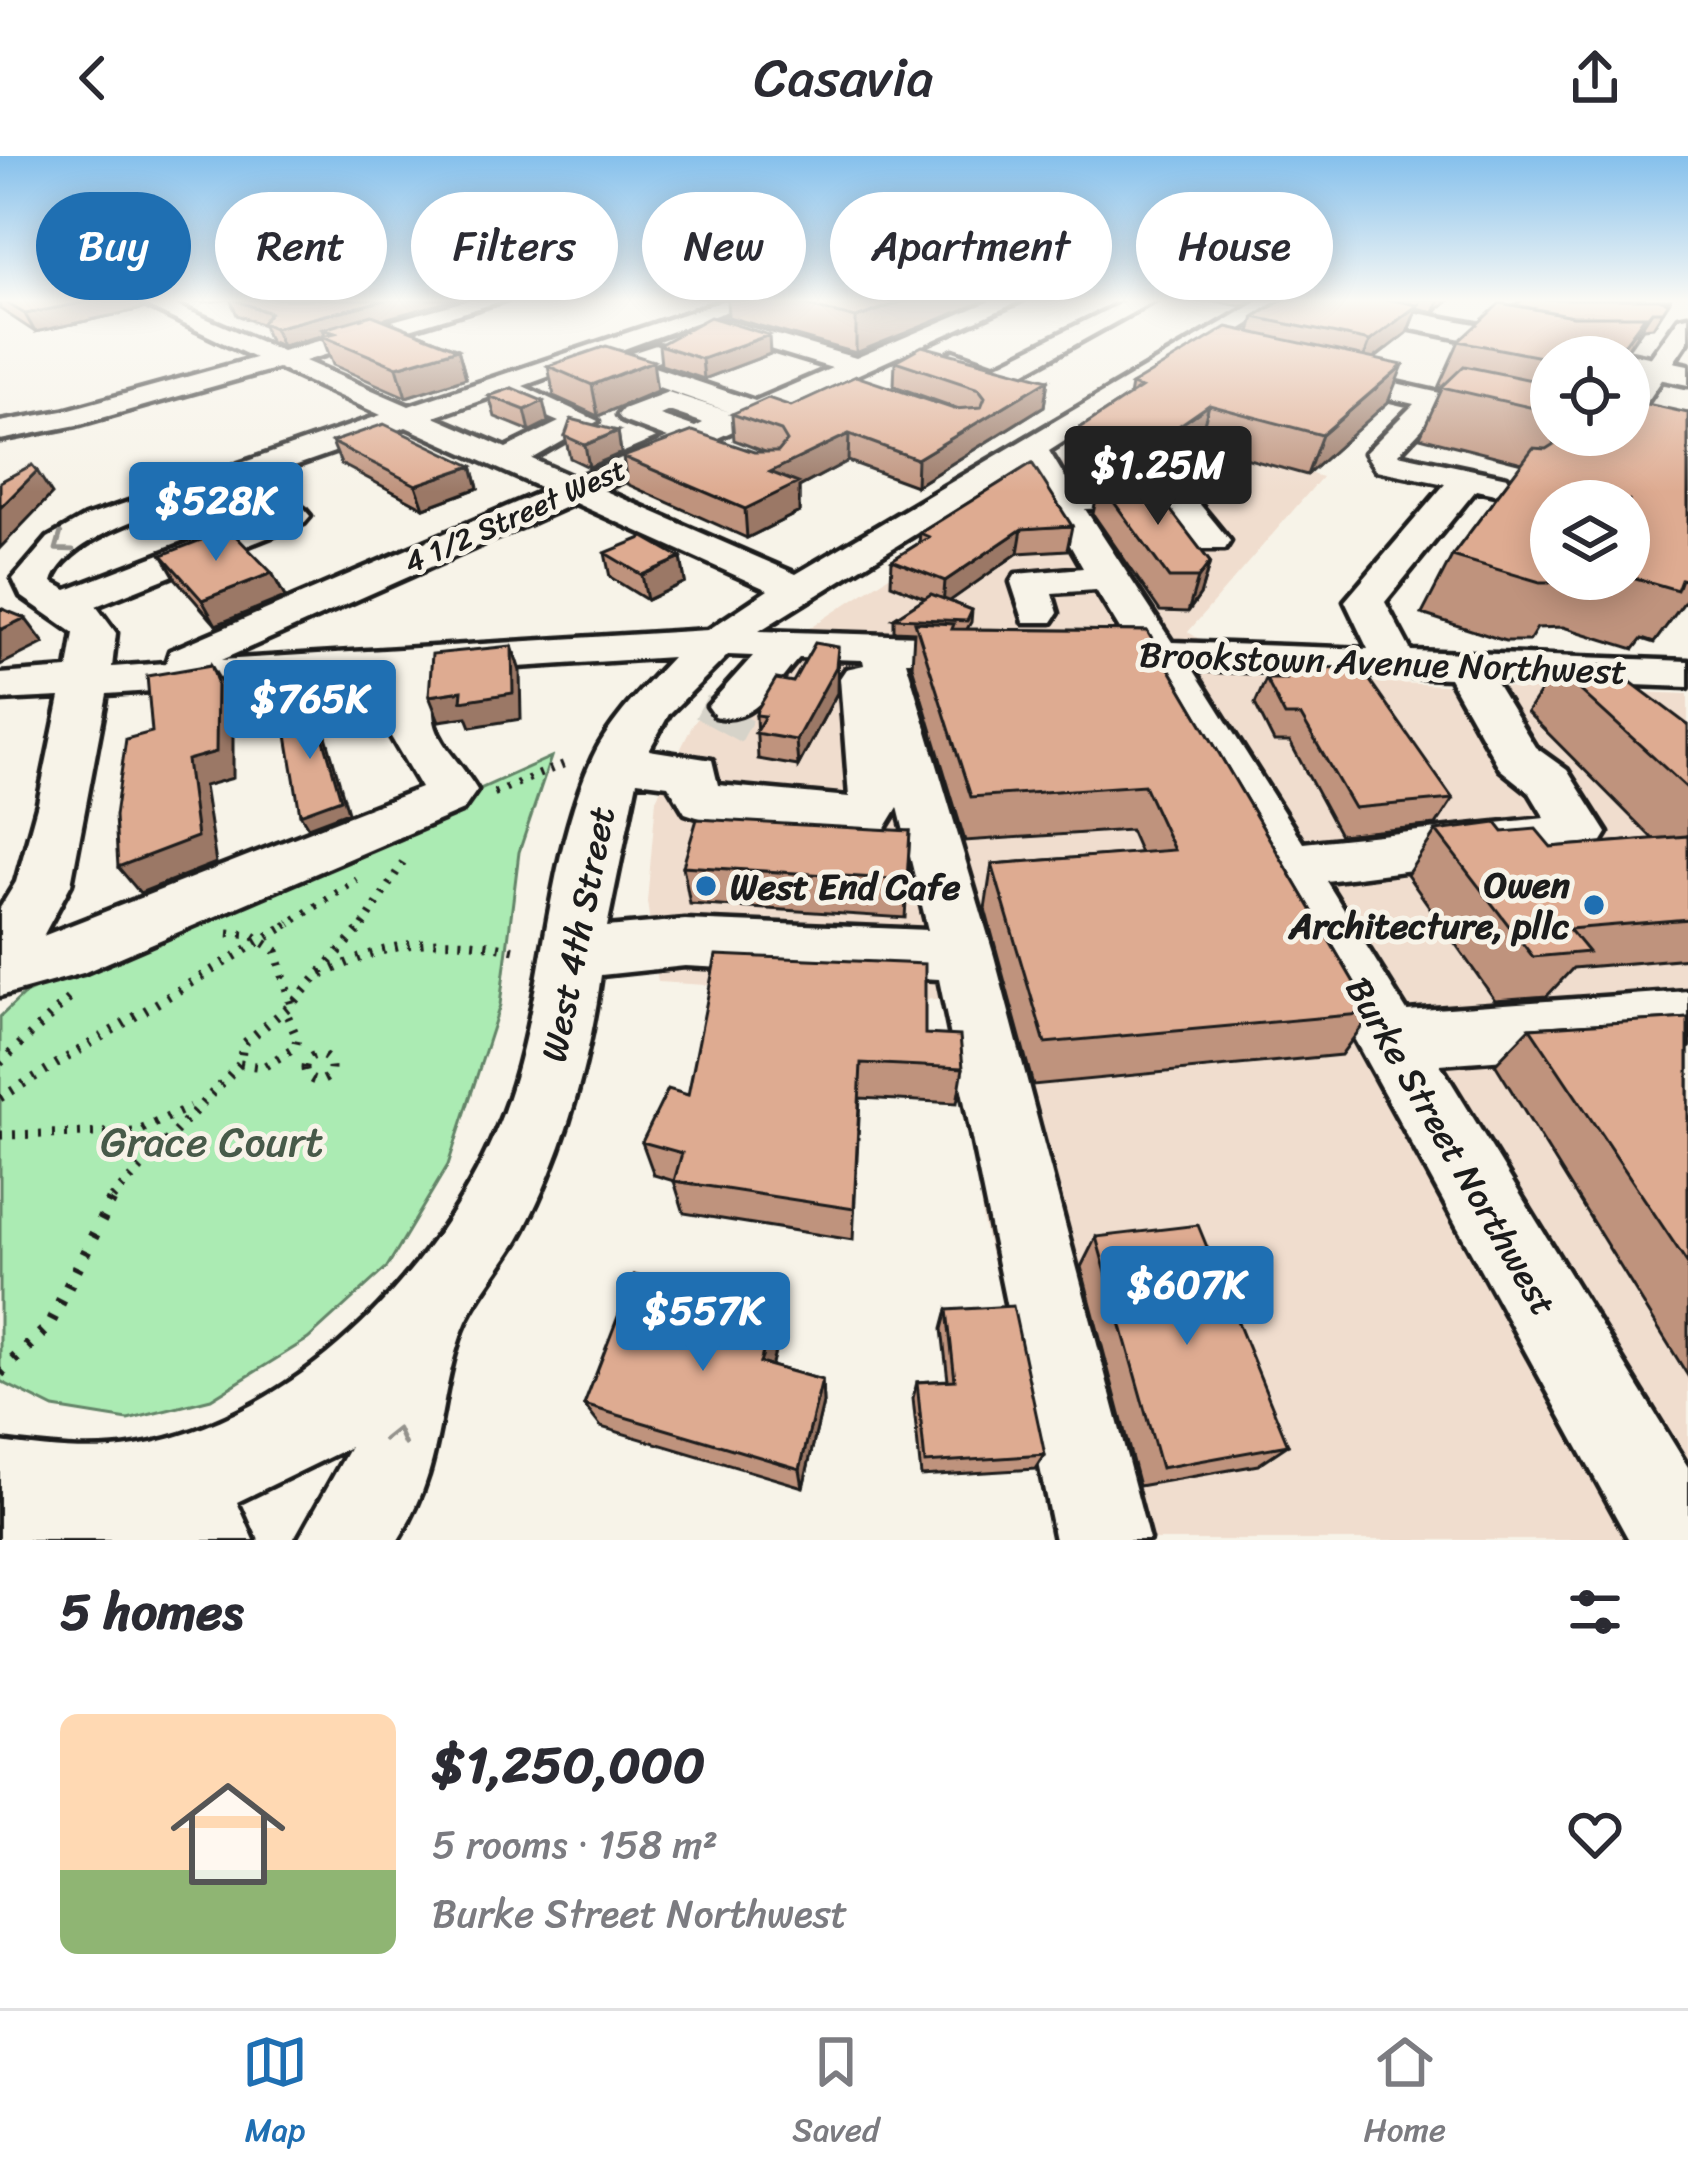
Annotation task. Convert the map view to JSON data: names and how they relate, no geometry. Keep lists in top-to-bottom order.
{
  "streets": {
    "street": [
      "4 1/2 Street West",
      "Brookstown Avenue Northwest",
      "West 4th Street",
      "Burke Street Northwest"
    ]
  },
  "crossings": [
    ["Brookstown Avenue Northwest", "West 4th Street"],
    ["Brookstown Avenue Northwest", "Burke Street Northwest"],
    ["West 4th Street", "Burke Street Northwest"]
  ],
  "parks": ["Grace Court"],
  "places": ["West End Cafe", "Owen Architecture, pllc"],
  "page": {
    "header": "Casavia",
    "chip": [
      "Buy",
      "Rent",
      "Filters",
      "New",
      "Apartment",
      "House"
    ],
    "price": [
      "$1.25M",
      "$528K",
      "$765K",
      "$607K",
      "$557K"
    ],
    "heading": "5 homes",
    "list": [
      {
        "name": "$1,250,000",
        "note": "5 rooms · 158 m² · Burke Street Northwest"
      }
    ],
    "tabs": ["Map", "Saved", "Home"]
  }
}
